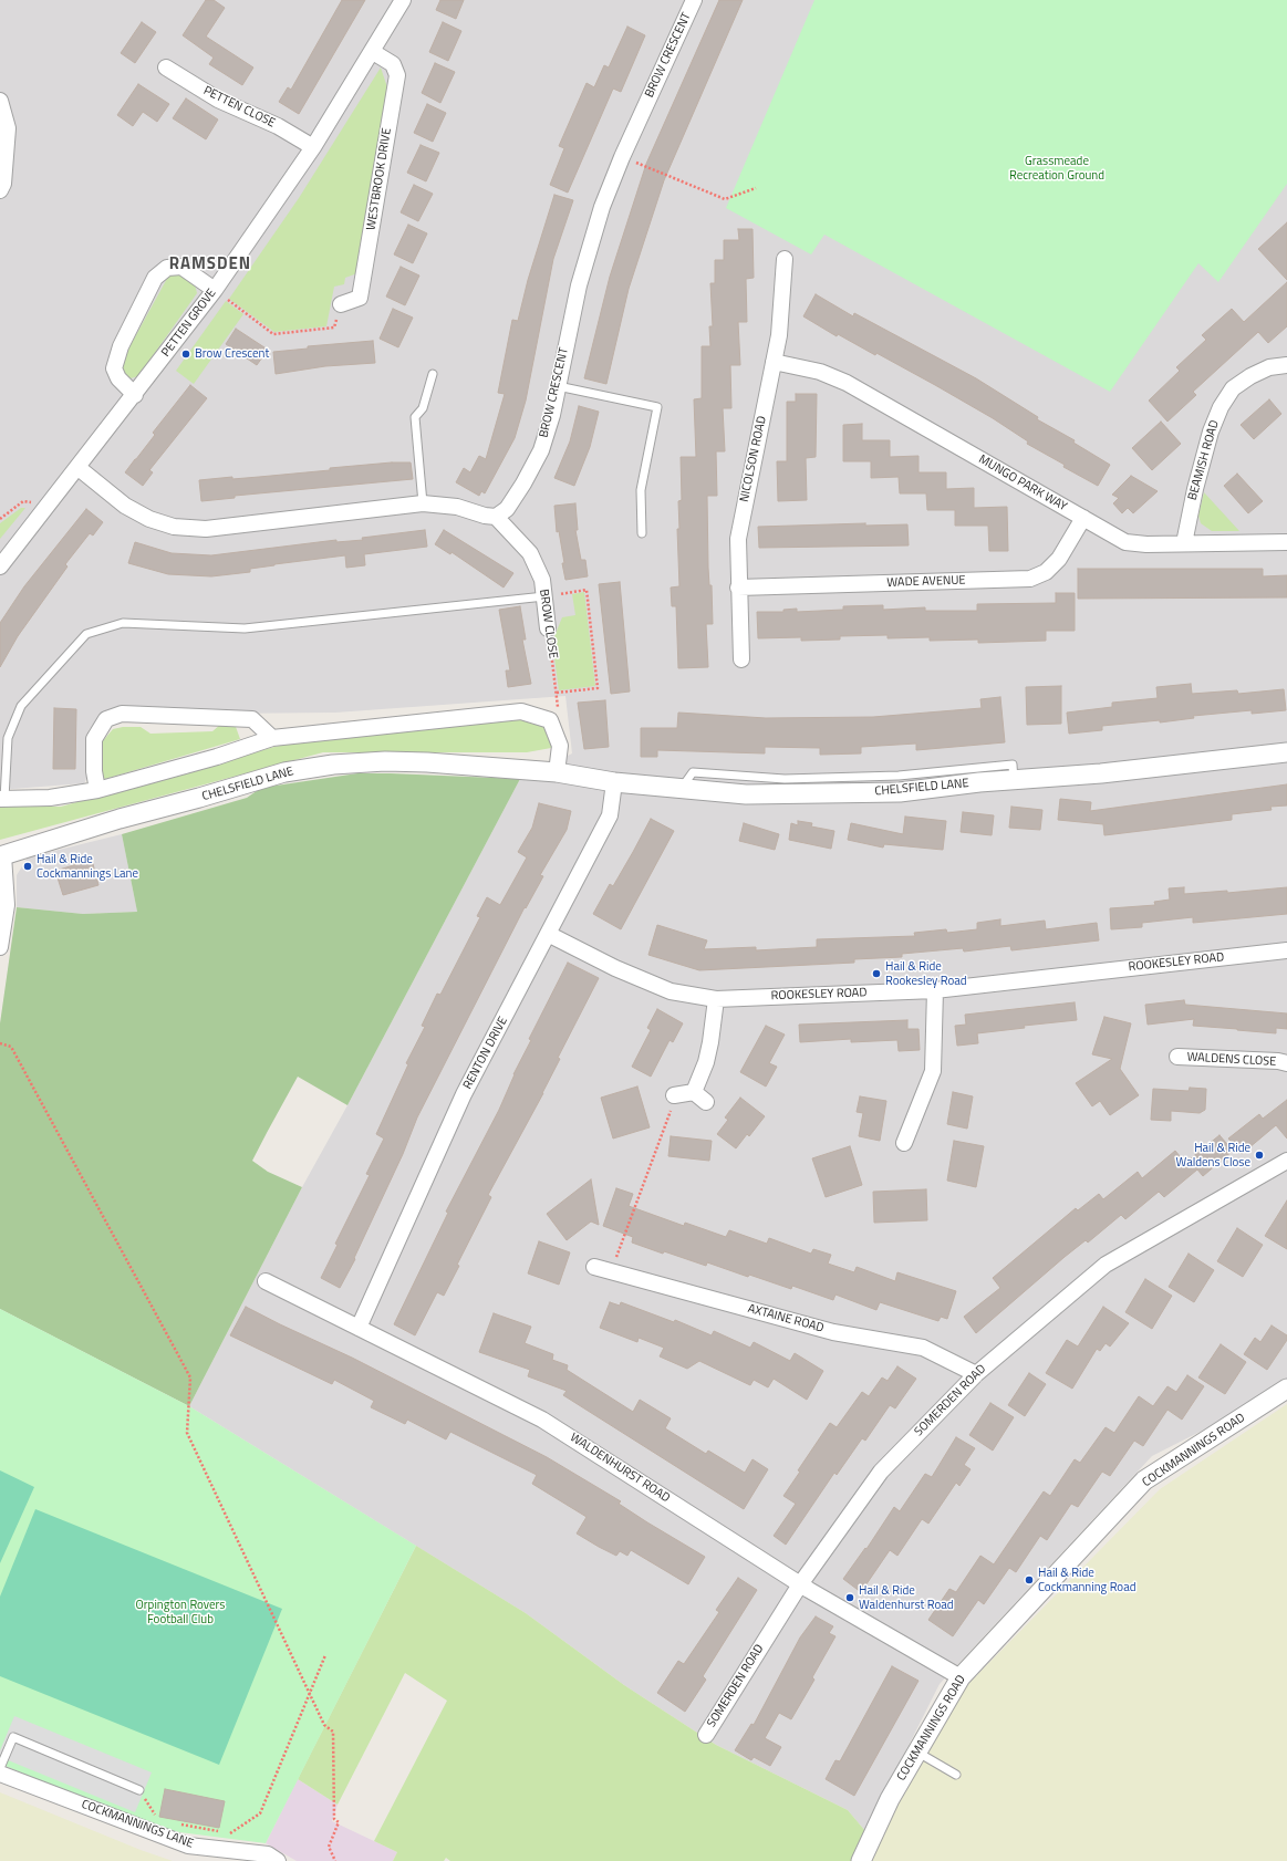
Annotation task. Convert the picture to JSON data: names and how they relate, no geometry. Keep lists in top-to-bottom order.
{
  "streets": {
    "street": [
      "BROW CRESCENT",
      "PETTEN CLOSE",
      "WESTBROOK DRIVE",
      "PETTEN GROVE",
      "NICOLSON ROAD",
      "BEAMISH ROAD",
      "MUNGO PARK WAY",
      "WADE AVENUE",
      "BROW CLOSE",
      "CHELSFIELD LANE",
      "ROOKESLEY ROAD",
      "RENTON DRIVE",
      "WALDENS CLOSE",
      "AXTAINE ROAD",
      "SOMERDEN ROAD",
      "COCKMANNINGS ROAD",
      "WALDENHURST ROAD",
      "COCKMANNINGS LANE"
    ]
  },
  "crossings": [
    ["BROW CRESCENT", "BROW CLOSE"],
    ["PETTEN CLOSE", "PETTEN GROVE"],
    ["WESTBROOK DRIVE", "PETTEN GROVE"],
    ["NICOLSON ROAD", "MUNGO PARK WAY"],
    ["NICOLSON ROAD", "WADE AVENUE"],
    ["BEAMISH ROAD", "MUNGO PARK WAY"],
    ["MUNGO PARK WAY", "WADE AVENUE"],
    ["CHELSFIELD LANE", "RENTON DRIVE"],
    ["ROOKESLEY ROAD", "RENTON DRIVE"],
    ["RENTON DRIVE", "WALDENHURST ROAD"],
    ["AXTAINE ROAD", "SOMERDEN ROAD"],
    ["SOMERDEN ROAD", "WALDENHURST ROAD"],
    ["COCKMANNINGS ROAD", "WALDENHURST ROAD"]
  ],
  "districts": ["RAMSDEN"],
  "parks": ["Grassmeade Recreation Ground", "Orpington Rovers Football Club"],
  "places": [
    "Brow Crescent",
    "Hail & Ride Cockmannings Lane",
    "Hail & Ride Rookesley Road",
    "Hail & Ride Waldens Close",
    "Hail & Ride Cockmanning Road",
    "Hail & Ride Waldenhurst Road"
  ]
}
